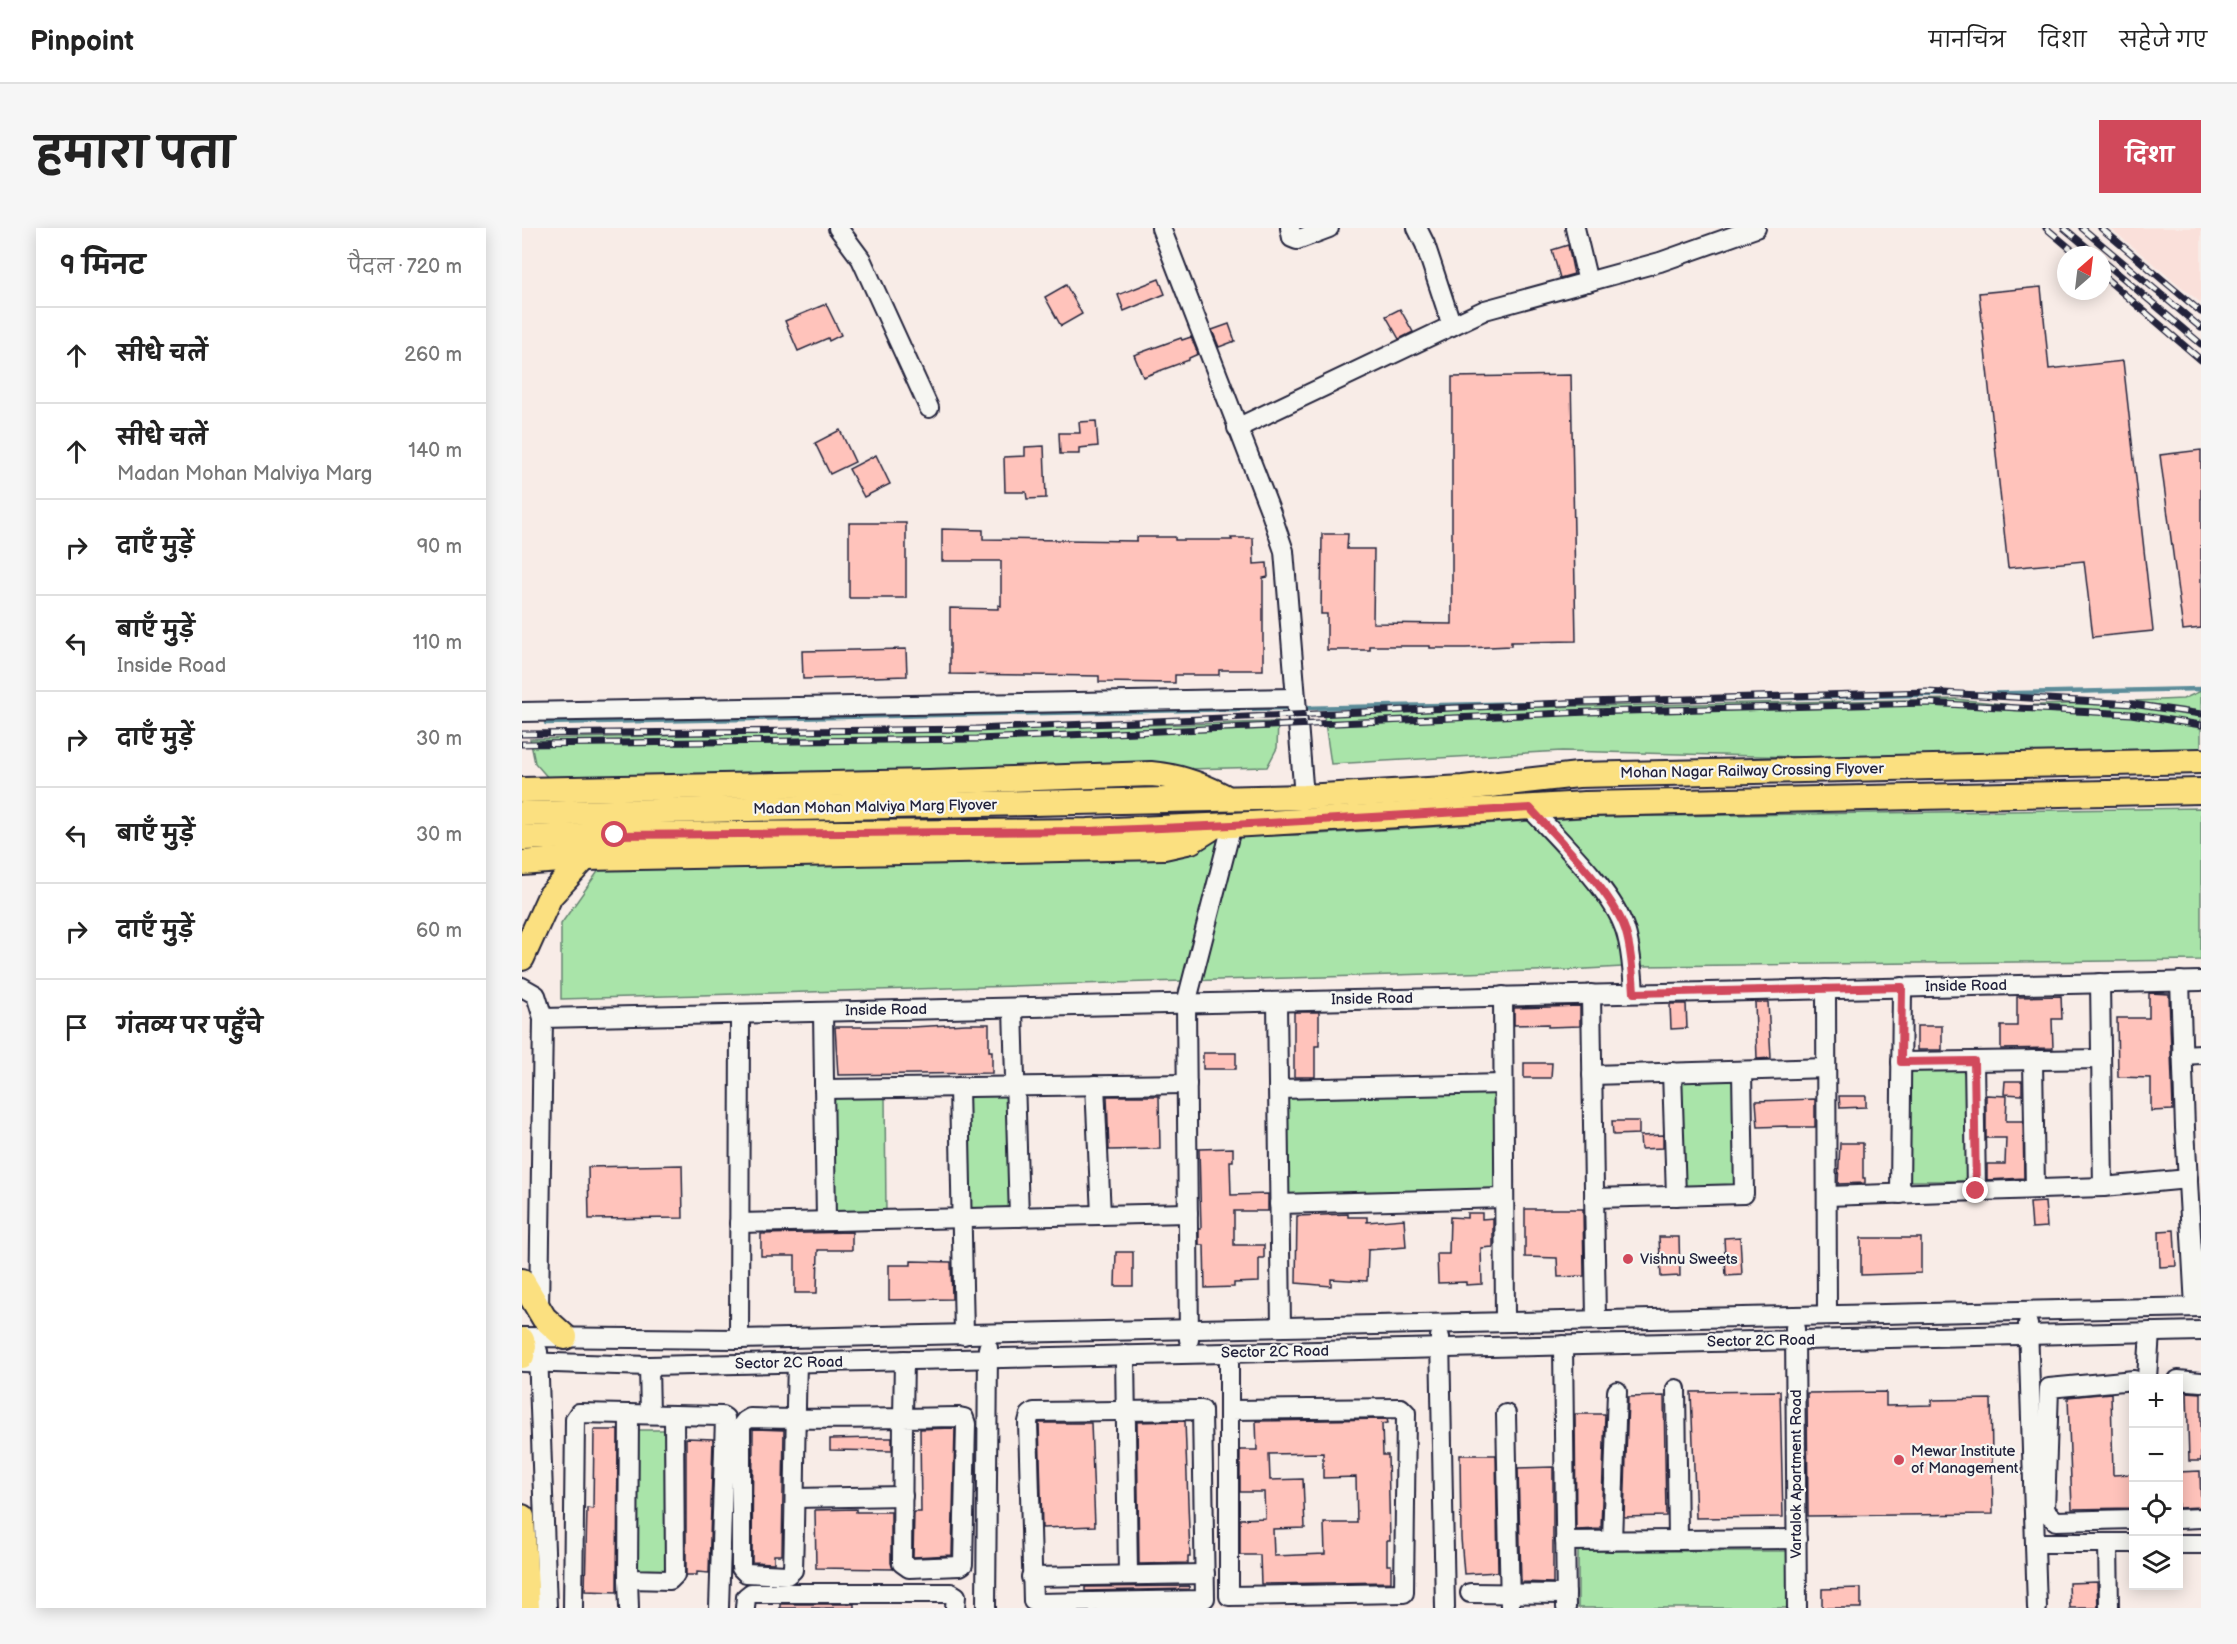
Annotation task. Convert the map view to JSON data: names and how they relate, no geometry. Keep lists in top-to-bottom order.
{
  "streets": {
    "main road": ["Mohan Nagar Railway Crossing Flyover", "Madan Mohan Malviya Marg Flyover"],
    "street": ["Inside Road", "Sector 2C Road", "Vartalok Apartment Road"]
  },
  "crossings": [
    ["Mohan Nagar Railway Crossing Flyover", "Madan Mohan Malviya Marg Flyover"],
    ["Sector 2C Road", "Vartalok Apartment Road"]
  ],
  "places": ["Vishnu Sweets", "Mewar Institute of Management"],
  "north": "top right",
  "page": {
    "header": "Pinpoint",
    "nav": ["मानचित्र", "दिशा", "सहेजे गए"],
    "title": "हमारा पता",
    "buttons": "दिशा",
    "heading": ["9 मिनट", "पैदल · 720 m"],
    "list": [
      ["सीधे चलें", "260 m"],
      ["सीधे चलें", "Madan Mohan Malviya Marg", "140 m"],
      ["दाएँ मुड़ें", "90 m"],
      ["बाएँ मुड़ें", "Inside Road", "110 m"],
      ["दाएँ मुड़ें", "30 m"],
      ["बाएँ मुड़ें", "30 m"],
      ["दाएँ मुड़ें", "60 m"],
      "गंतव्य पर पहुँचे"
    ],
    "map_buttons": ["+", "−"]
  }
}
